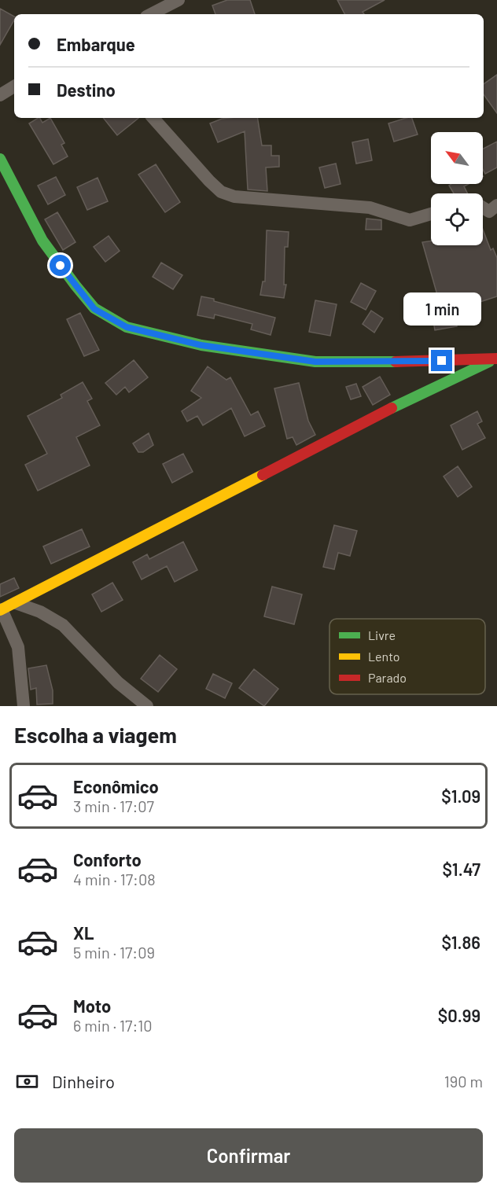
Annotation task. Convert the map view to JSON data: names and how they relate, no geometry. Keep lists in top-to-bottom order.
{
  "legend": ["Livre", "Lento", "Parado"],
  "north": "top left",
  "page": {
    "banner": ["Embarque", "Destino"],
    "bubble": "1 min",
    "heading": "Escolha a viagem",
    "list": [
      {
        "name": "Econômico",
        "note": "3 min · 17:07",
        "value": "$1.09"
      },
      {
        "name": "Conforto",
        "note": "4 min · 17:08",
        "value": "$1.47"
      },
      {
        "name": "XL",
        "note": "5 min · 17:09",
        "value": "$1.86"
      },
      {
        "name": "Moto",
        "note": "6 min · 17:10",
        "value": "$0.99"
      }
    ],
    "pay": ["Dinheiro", "190 m"],
    "buttons": "Confirmar"
  }
}
